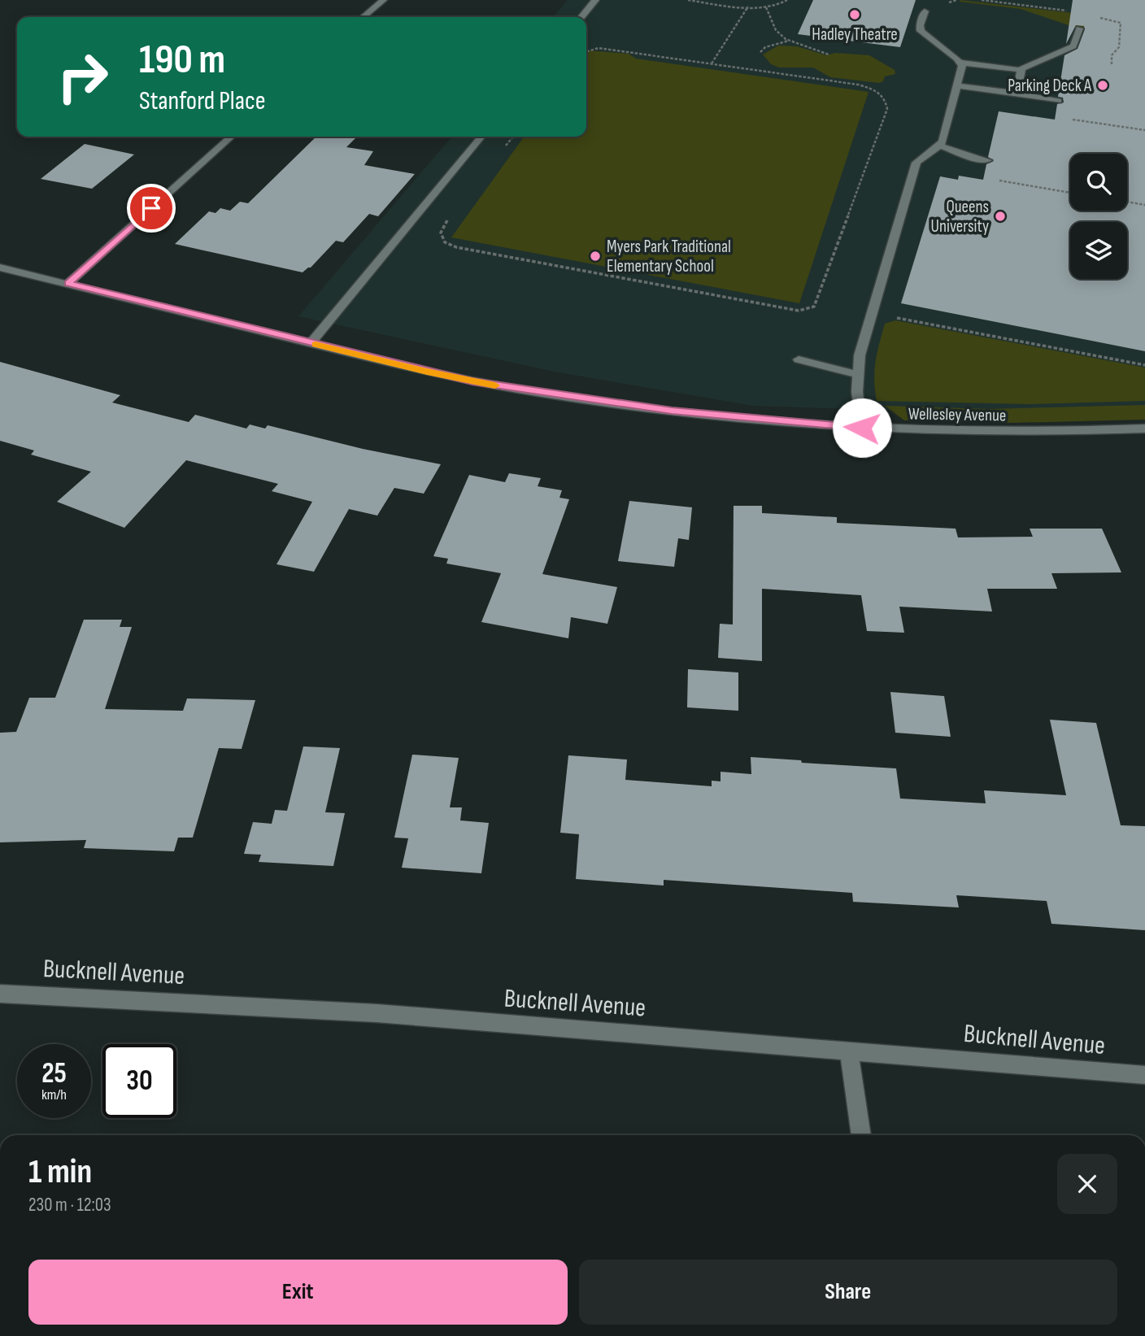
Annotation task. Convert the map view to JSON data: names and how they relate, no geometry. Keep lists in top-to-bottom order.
{
  "streets": {
    "street": ["Wellesley Avenue", "Bucknell Avenue"]
  },
  "places": [
    "Hadley Theatre",
    "Parking Deck A",
    "Queens University",
    "Myers Park Traditional Elementary School"
  ],
  "page": {
    "turn": ["190 m", "Stanford Place"],
    "speed": "25 km/h",
    "limit": "30",
    "heading": ["1 min", "230 m · 12:03"],
    "buttons": ["Exit", "Share"]
  }
}
